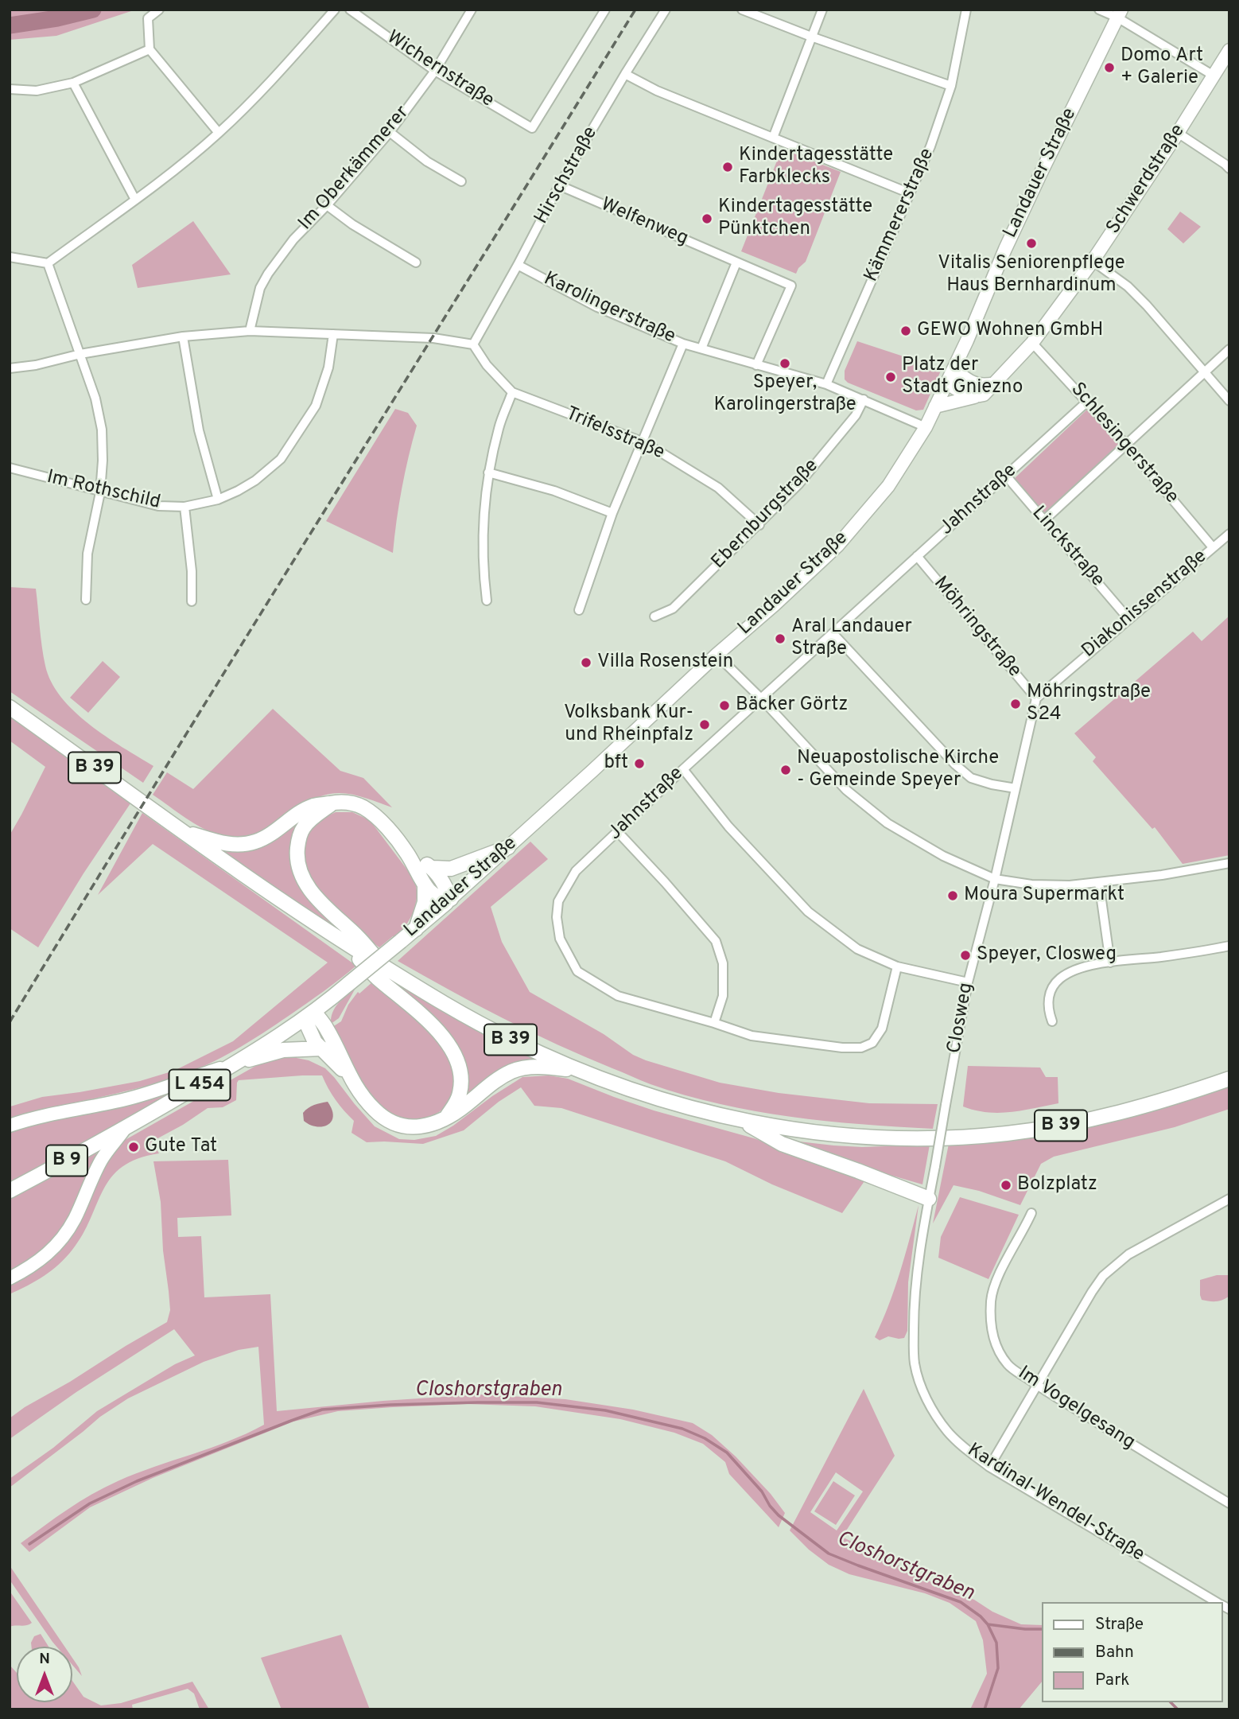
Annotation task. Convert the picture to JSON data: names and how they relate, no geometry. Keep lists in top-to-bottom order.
{
  "streets": {
    "main road": [
      "Landauer Straße",
      "Schwerdstraße",
      "B 39",
      "L 454",
      "B 9"
    ],
    "street": [
      "Wichernstraße",
      "Im Oberkämmerer",
      "Hirschstraße",
      "Kämmererstraße",
      "Welfenweg",
      "Karolingerstraße",
      "Trifelsstraße",
      "Schlesingerstraße",
      "Im Rothschild",
      "Jahnstraße",
      "Ebernburgstraße",
      "Linckstraße",
      "Diakonissenstraße",
      "Möhringstraße",
      "Closweg",
      "Im Vogelgesang",
      "Kardinal-Wendel-Straße"
    ]
  },
  "crossings": [
    ["Wichernstraße", "Im Oberkämmerer"],
    ["Landauer Straße", "Schwerdstraße"],
    ["Landauer Straße", "Karolingerstraße"],
    ["Landauer Straße", "B 9"],
    ["Hirschstraße", "Welfenweg"],
    ["Hirschstraße", "Karolingerstraße"],
    ["Hirschstraße", "Trifelsstraße"],
    ["Schwerdstraße", "Schlesingerstraße"],
    ["Kämmererstraße", "Karolingerstraße"],
    ["Welfenweg", "Karolingerstraße"],
    ["Karolingerstraße", "Ebernburgstraße"],
    ["Trifelsstraße", "Ebernburgstraße"],
    ["Schlesingerstraße", "Jahnstraße"],
    ["Schlesingerstraße", "Diakonissenstraße"],
    ["Jahnstraße", "Linckstraße"],
    ["Jahnstraße", "Möhringstraße"],
    ["Linckstraße", "Diakonissenstraße"],
    ["Diakonissenstraße", "Möhringstraße"],
    ["Diakonissenstraße", "Closweg"],
    ["Möhringstraße", "Closweg"],
    ["Closweg", "Kardinal-Wendel-Straße"]
  ],
  "water": ["Closhorstgraben"],
  "places": [
    "Domo Art + Galerie",
    "Kindertagesstätte Farbklecks",
    "Kindertagesstätte Pünktchen",
    "Vitalis Seniorenpflege Haus Bernhardinum",
    "GEWO Wohnen GmbH",
    "Speyer, Karolingerstraße",
    "Platz der Stadt Gniezno",
    "Aral Landauer Straße",
    "Villa Rosenstein",
    "Möhringstraße S24",
    "Bäcker Görtz",
    "Volksbank Kur- und Rheinpfalz",
    "bft",
    "Neuapostolische Kirche - Gemeinde Speyer",
    "Moura Supermarkt",
    "Speyer, Closweg",
    "Gute Tat",
    "Bolzplatz"
  ],
  "legend": ["Straße", "Bahn", "Park"],
  "north": "top"
}
